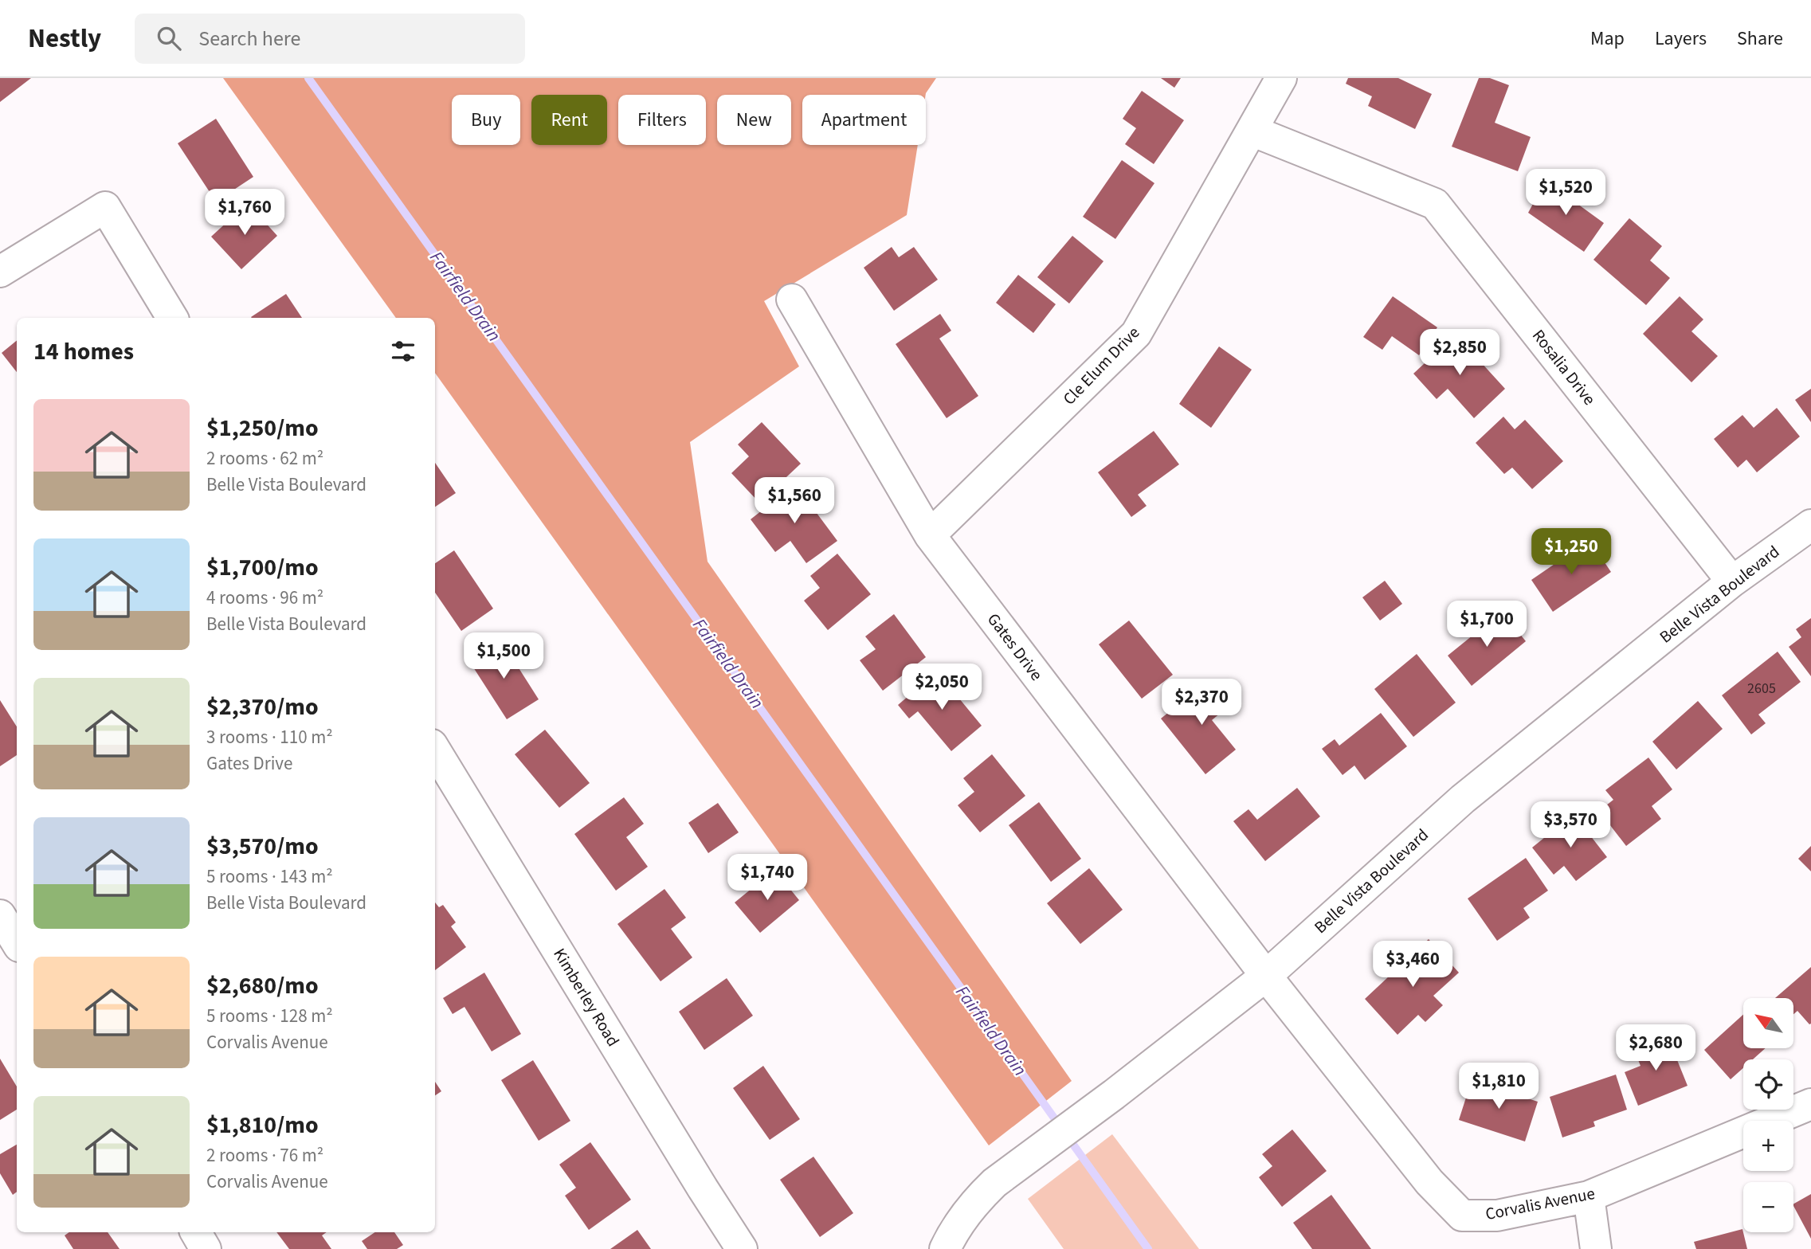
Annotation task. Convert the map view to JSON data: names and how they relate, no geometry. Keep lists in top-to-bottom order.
{
  "streets": {
    "street": [
      "Cle Elum Drive",
      "Rosalia Drive",
      "Belle Vista Boulevard",
      "Gates Drive",
      "Kimberley Road",
      "Corvalis Avenue"
    ]
  },
  "crossings": [
    ["Cle Elum Drive", "Rosalia Drive"],
    ["Cle Elum Drive", "Gates Drive"],
    ["Rosalia Drive", "Belle Vista Boulevard"],
    ["Belle Vista Boulevard", "Gates Drive"],
    ["Belle Vista Boulevard", "Corvalis Avenue"],
    ["Gates Drive", "Corvalis Avenue"]
  ],
  "water": ["Fairfield Drain"],
  "house_numbers": ["2605"],
  "north": "top left",
  "page": {
    "header": "Nestly",
    "search": "Search here",
    "nav": ["Map", "Layers", "Share"],
    "chip": [
      "Buy",
      "Rent",
      "Filters",
      "New",
      "Apartment"
    ],
    "price": [
      "$1,520",
      "$1,760",
      "$2,850",
      "$1,560",
      "$1,250",
      "$1,700",
      "$1,500",
      "$2,050",
      "$2,370",
      "$3,570",
      "$1,740",
      "$3,460",
      "$2,680",
      "$1,810"
    ],
    "heading": "14 homes",
    "list": [
      {
        "name": "$1,250/mo",
        "note": "2 rooms · 62 m² · Belle Vista Boulevard"
      },
      {
        "name": "$1,700/mo",
        "note": "4 rooms · 96 m² · Belle Vista Boulevard"
      },
      {
        "name": "$2,370/mo",
        "note": "3 rooms · 110 m² · Gates Drive"
      },
      {
        "name": "$3,570/mo",
        "note": "5 rooms · 143 m² · Belle Vista Boulevard"
      },
      {
        "name": "$2,680/mo",
        "note": "5 rooms · 128 m² · Corvalis Avenue"
      },
      {
        "name": "$1,810/mo",
        "note": "2 rooms · 76 m² · Corvalis Avenue"
      }
    ],
    "map_buttons": ["+", "−"]
  }
}
